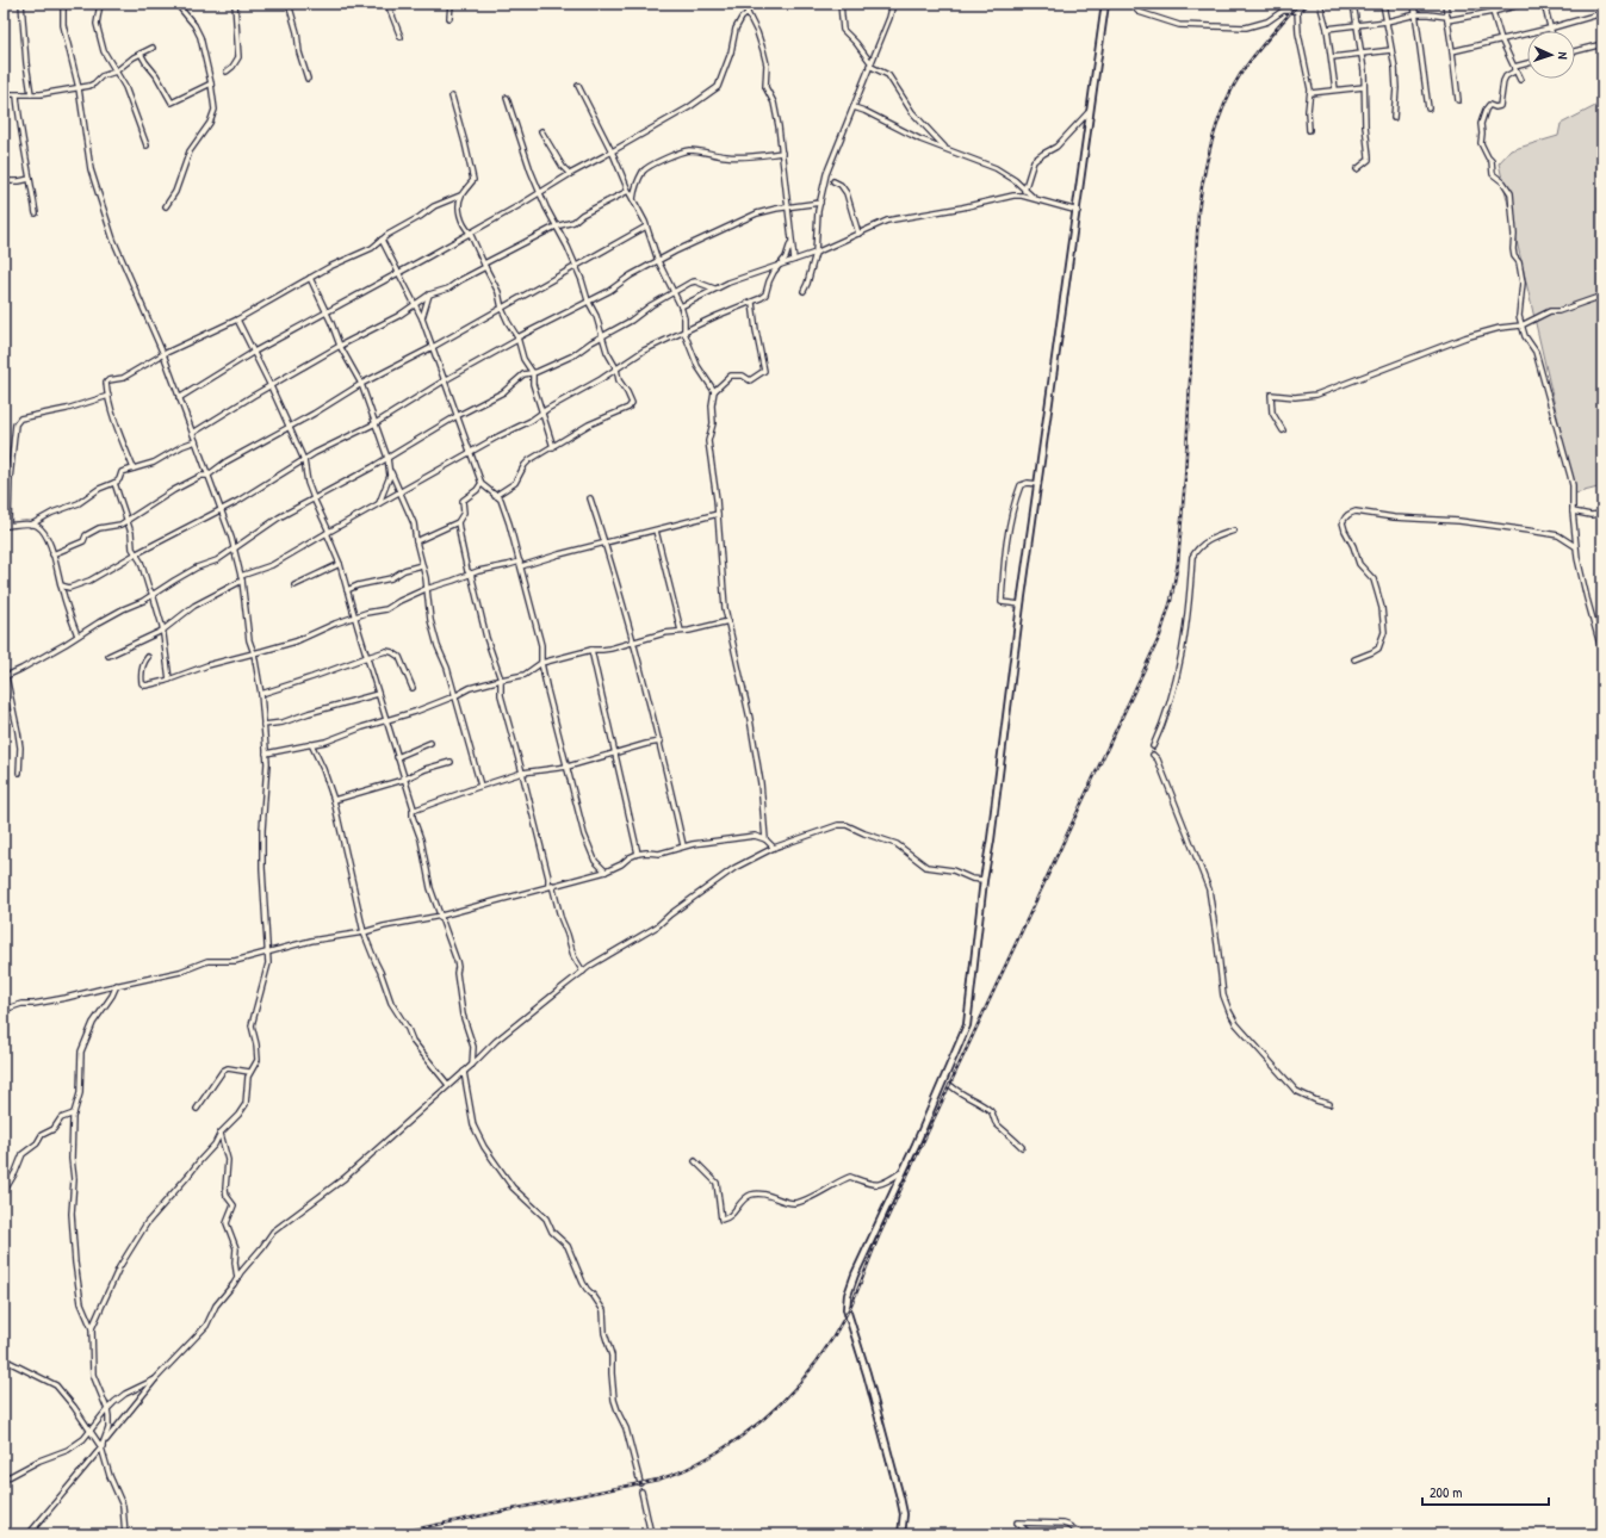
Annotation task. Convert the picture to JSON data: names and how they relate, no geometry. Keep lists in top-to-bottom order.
{
  "scale_bar": "200 m",
  "north": "right"
}
